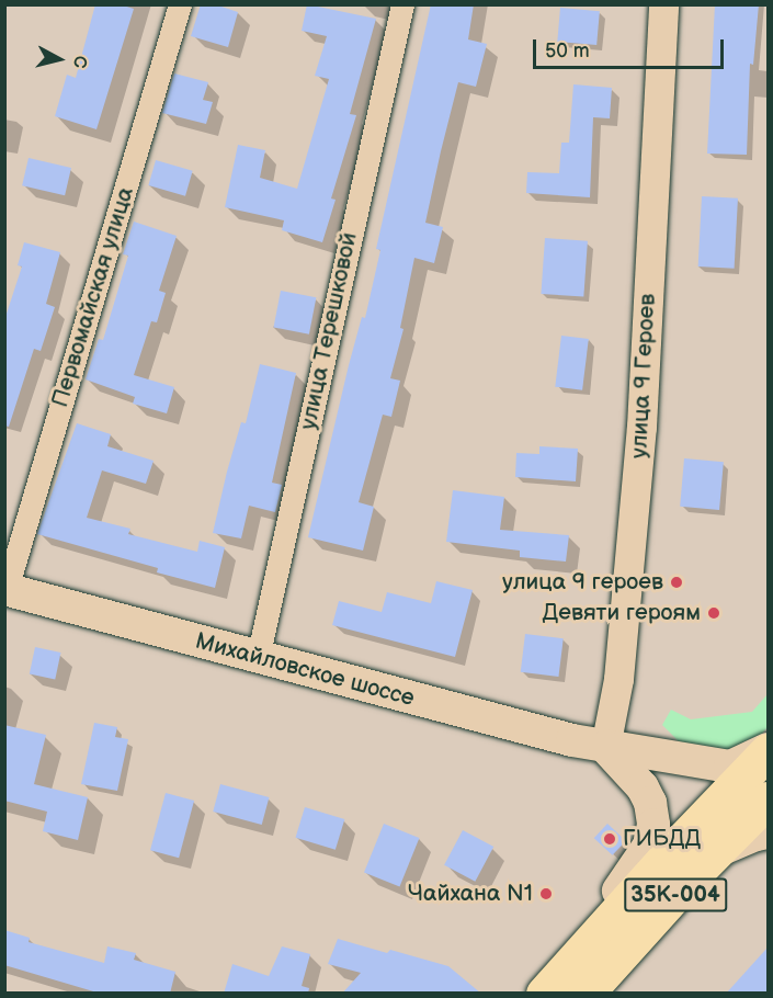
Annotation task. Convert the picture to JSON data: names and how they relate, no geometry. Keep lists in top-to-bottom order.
{
  "streets": {
    "main road": ["Михайловское шоссе", "35К-004"],
    "street": ["Первомайская улица", "улица Терешковой", "улица 9 Героев"]
  },
  "crossings": [
    ["Первомайская улица", "Михайловское шоссе"],
    ["улица Терешковой", "Михайловское шоссе"],
    ["улица 9 Героев", "Михайловское шоссе"],
    ["Михайловское шоссе", "35К-004"]
  ],
  "places": [
    "улица 9 героев",
    "Девяти героям",
    "ГИБДД",
    "Чайхана N1"
  ],
  "scale_bar": "50 m",
  "north": "right"
}
